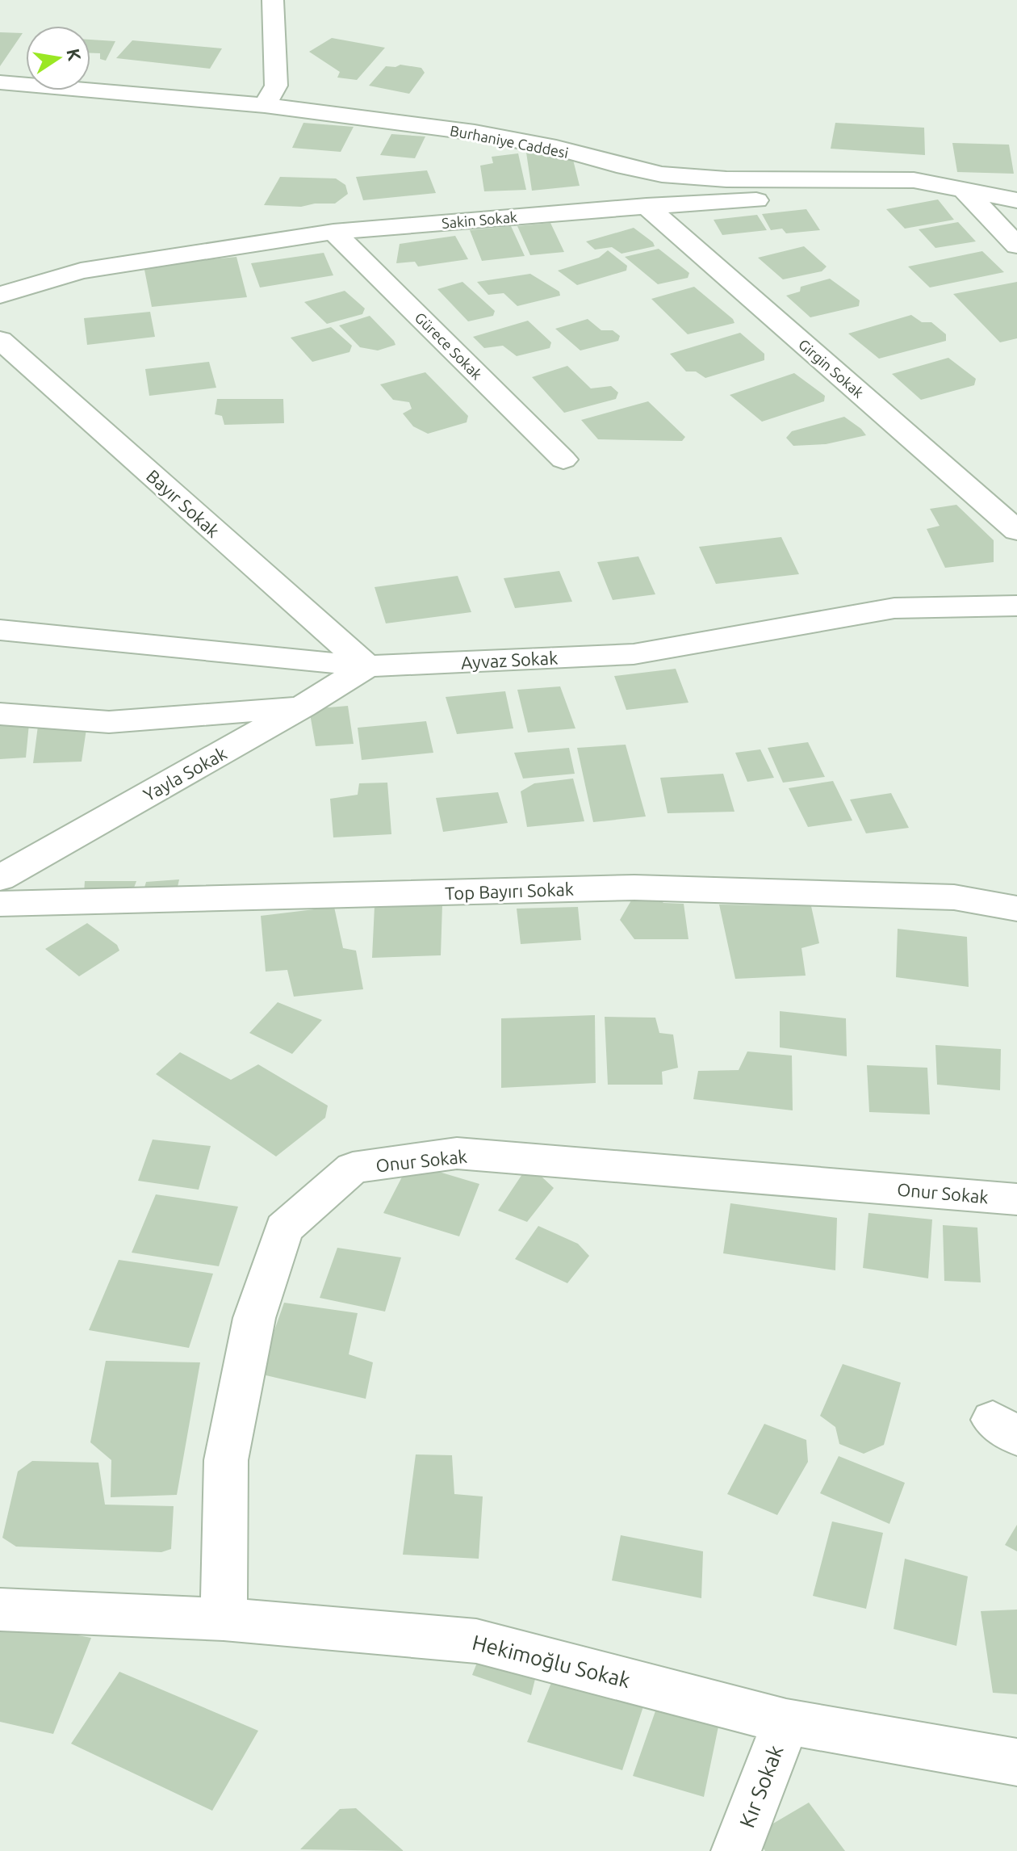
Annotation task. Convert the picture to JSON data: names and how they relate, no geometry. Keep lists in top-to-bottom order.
{
  "streets": {
    "street": [
      "Burhaniye Caddesi",
      "Sakin Sokak",
      "Gürece Sokak",
      "Girgin Sokak",
      "Bayır Sokak",
      "Ayvaz Sokak",
      "Yayla Sokak",
      "Top Bayırı Sokak",
      "Onur Sokak",
      "Hekimoğlu Sokak",
      "Kır Sokak"
    ]
  },
  "crossings": [
    ["Burhaniye Caddesi", "Sakin Sokak"],
    ["Sakin Sokak", "Gürece Sokak"],
    ["Sakin Sokak", "Girgin Sokak"],
    ["Bayır Sokak", "Ayvaz Sokak"],
    ["Bayır Sokak", "Yayla Sokak"],
    ["Ayvaz Sokak", "Yayla Sokak"],
    ["Onur Sokak", "Hekimoğlu Sokak"],
    ["Hekimoğlu Sokak", "Kır Sokak"]
  ],
  "north": "right"
}
